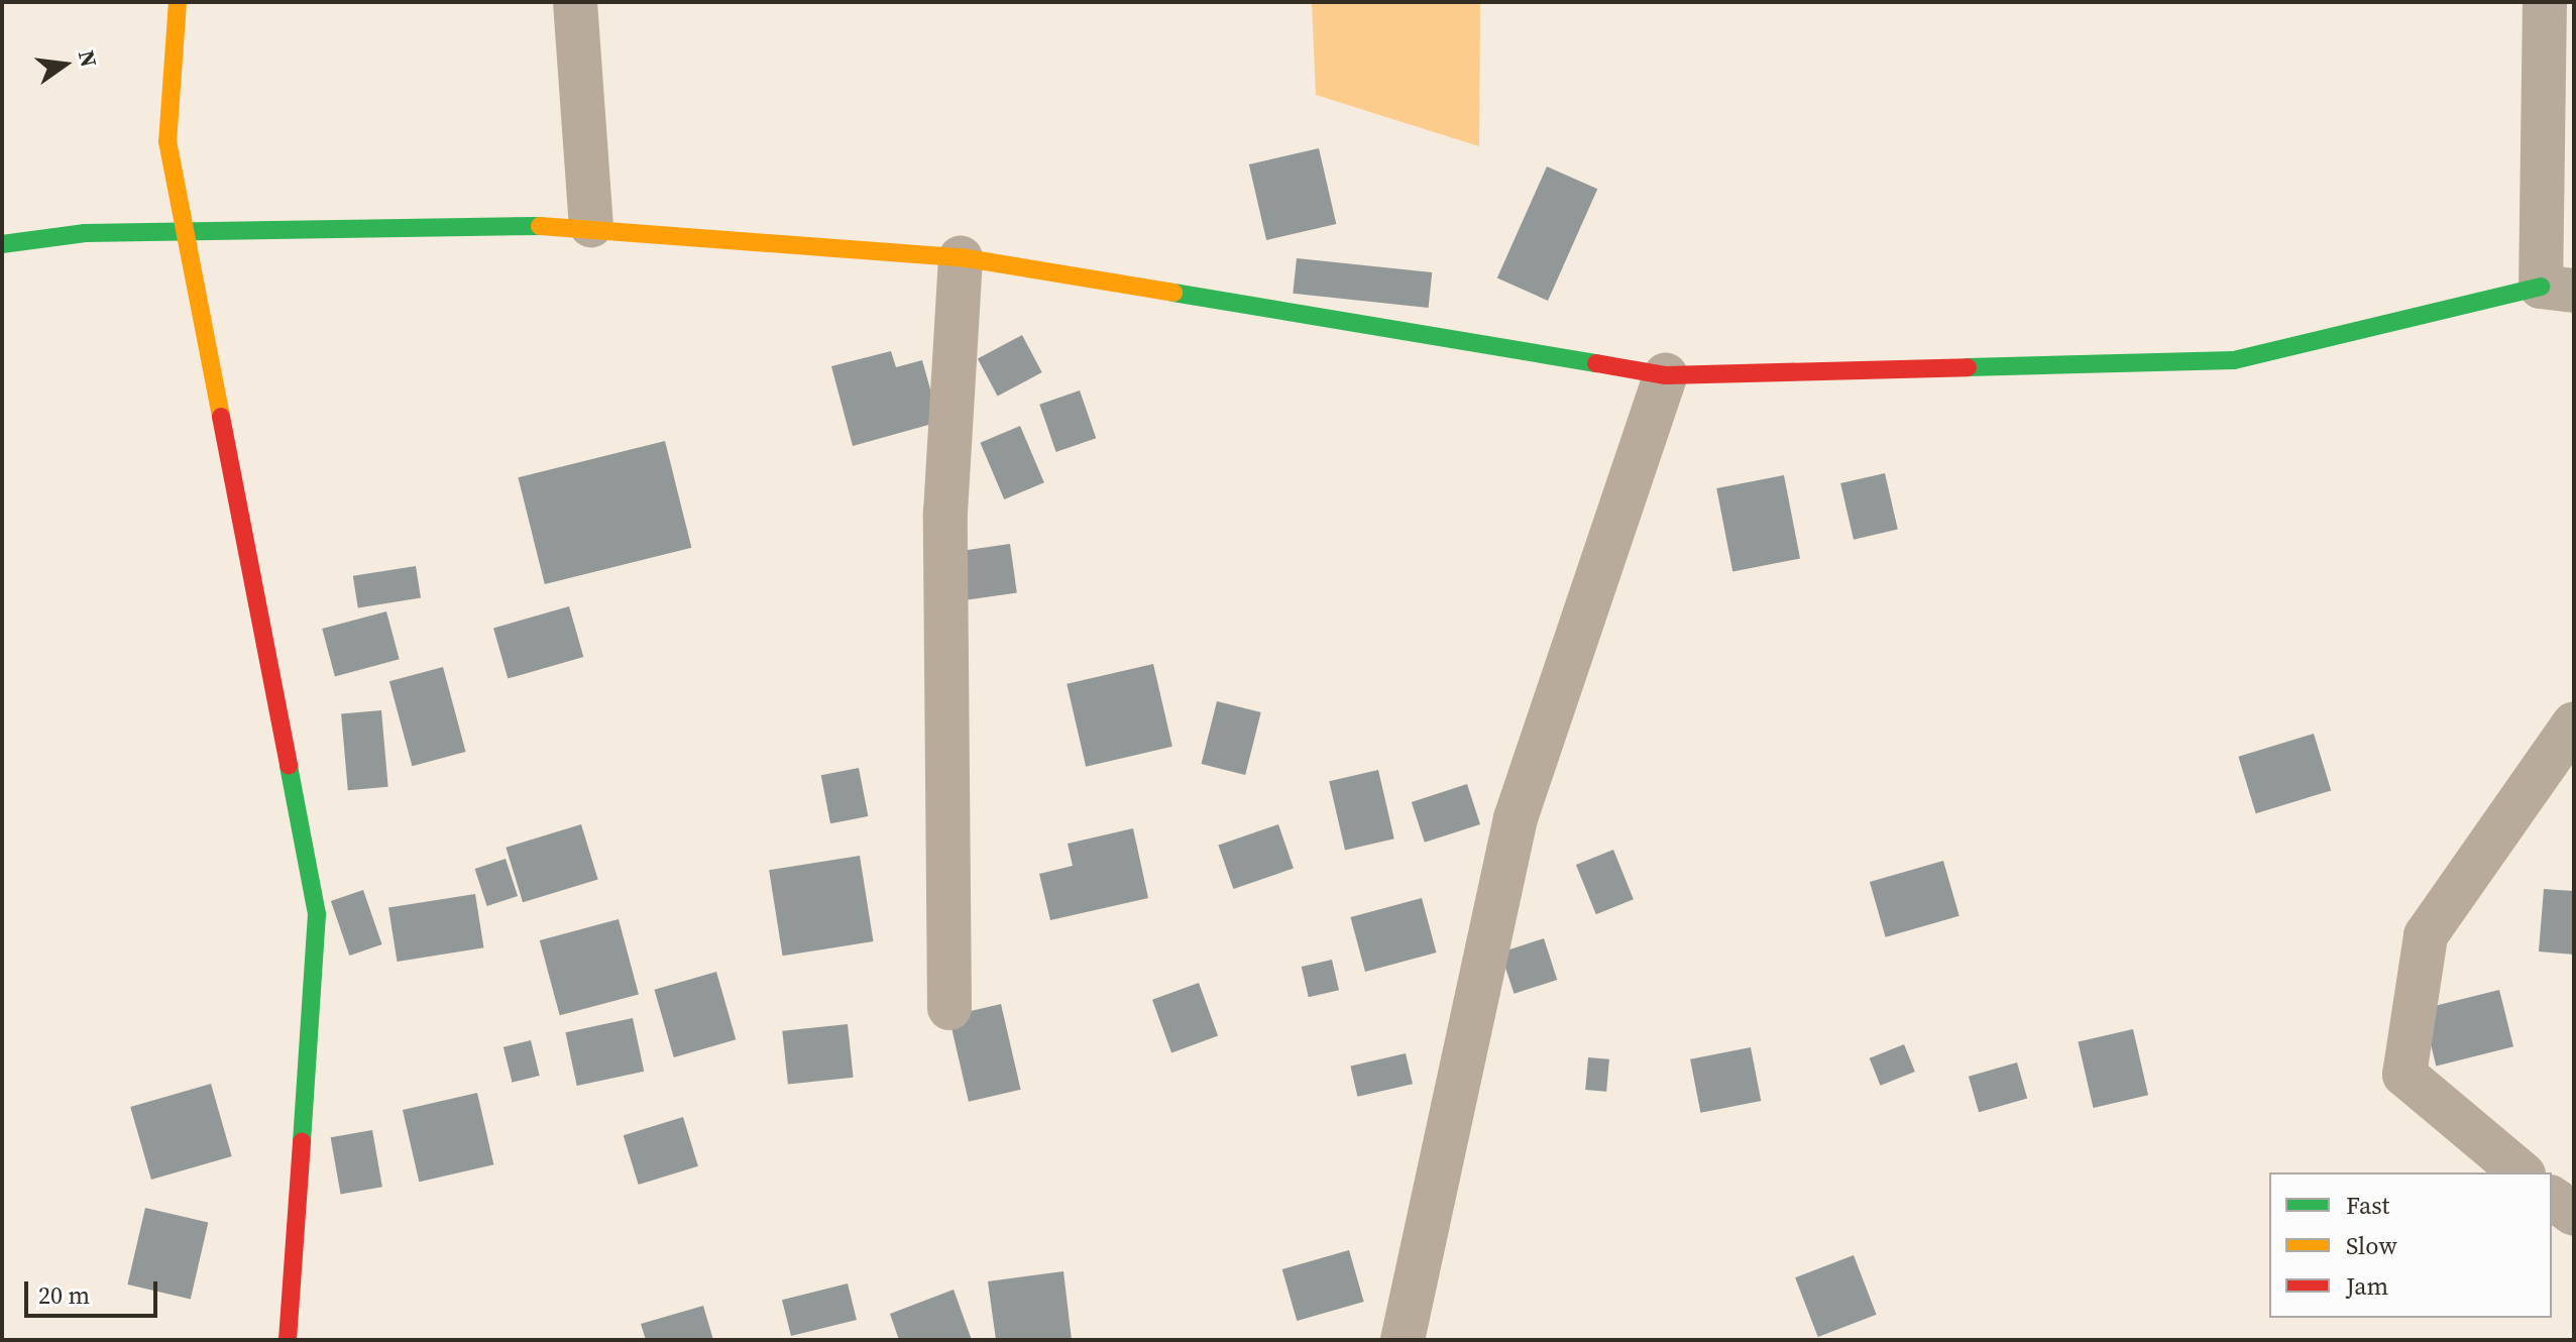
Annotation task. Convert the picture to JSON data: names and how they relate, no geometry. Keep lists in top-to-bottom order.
{
  "legend": ["Fast", "Slow", "Jam"],
  "scale_bar": "20 m",
  "north": "right"
}
